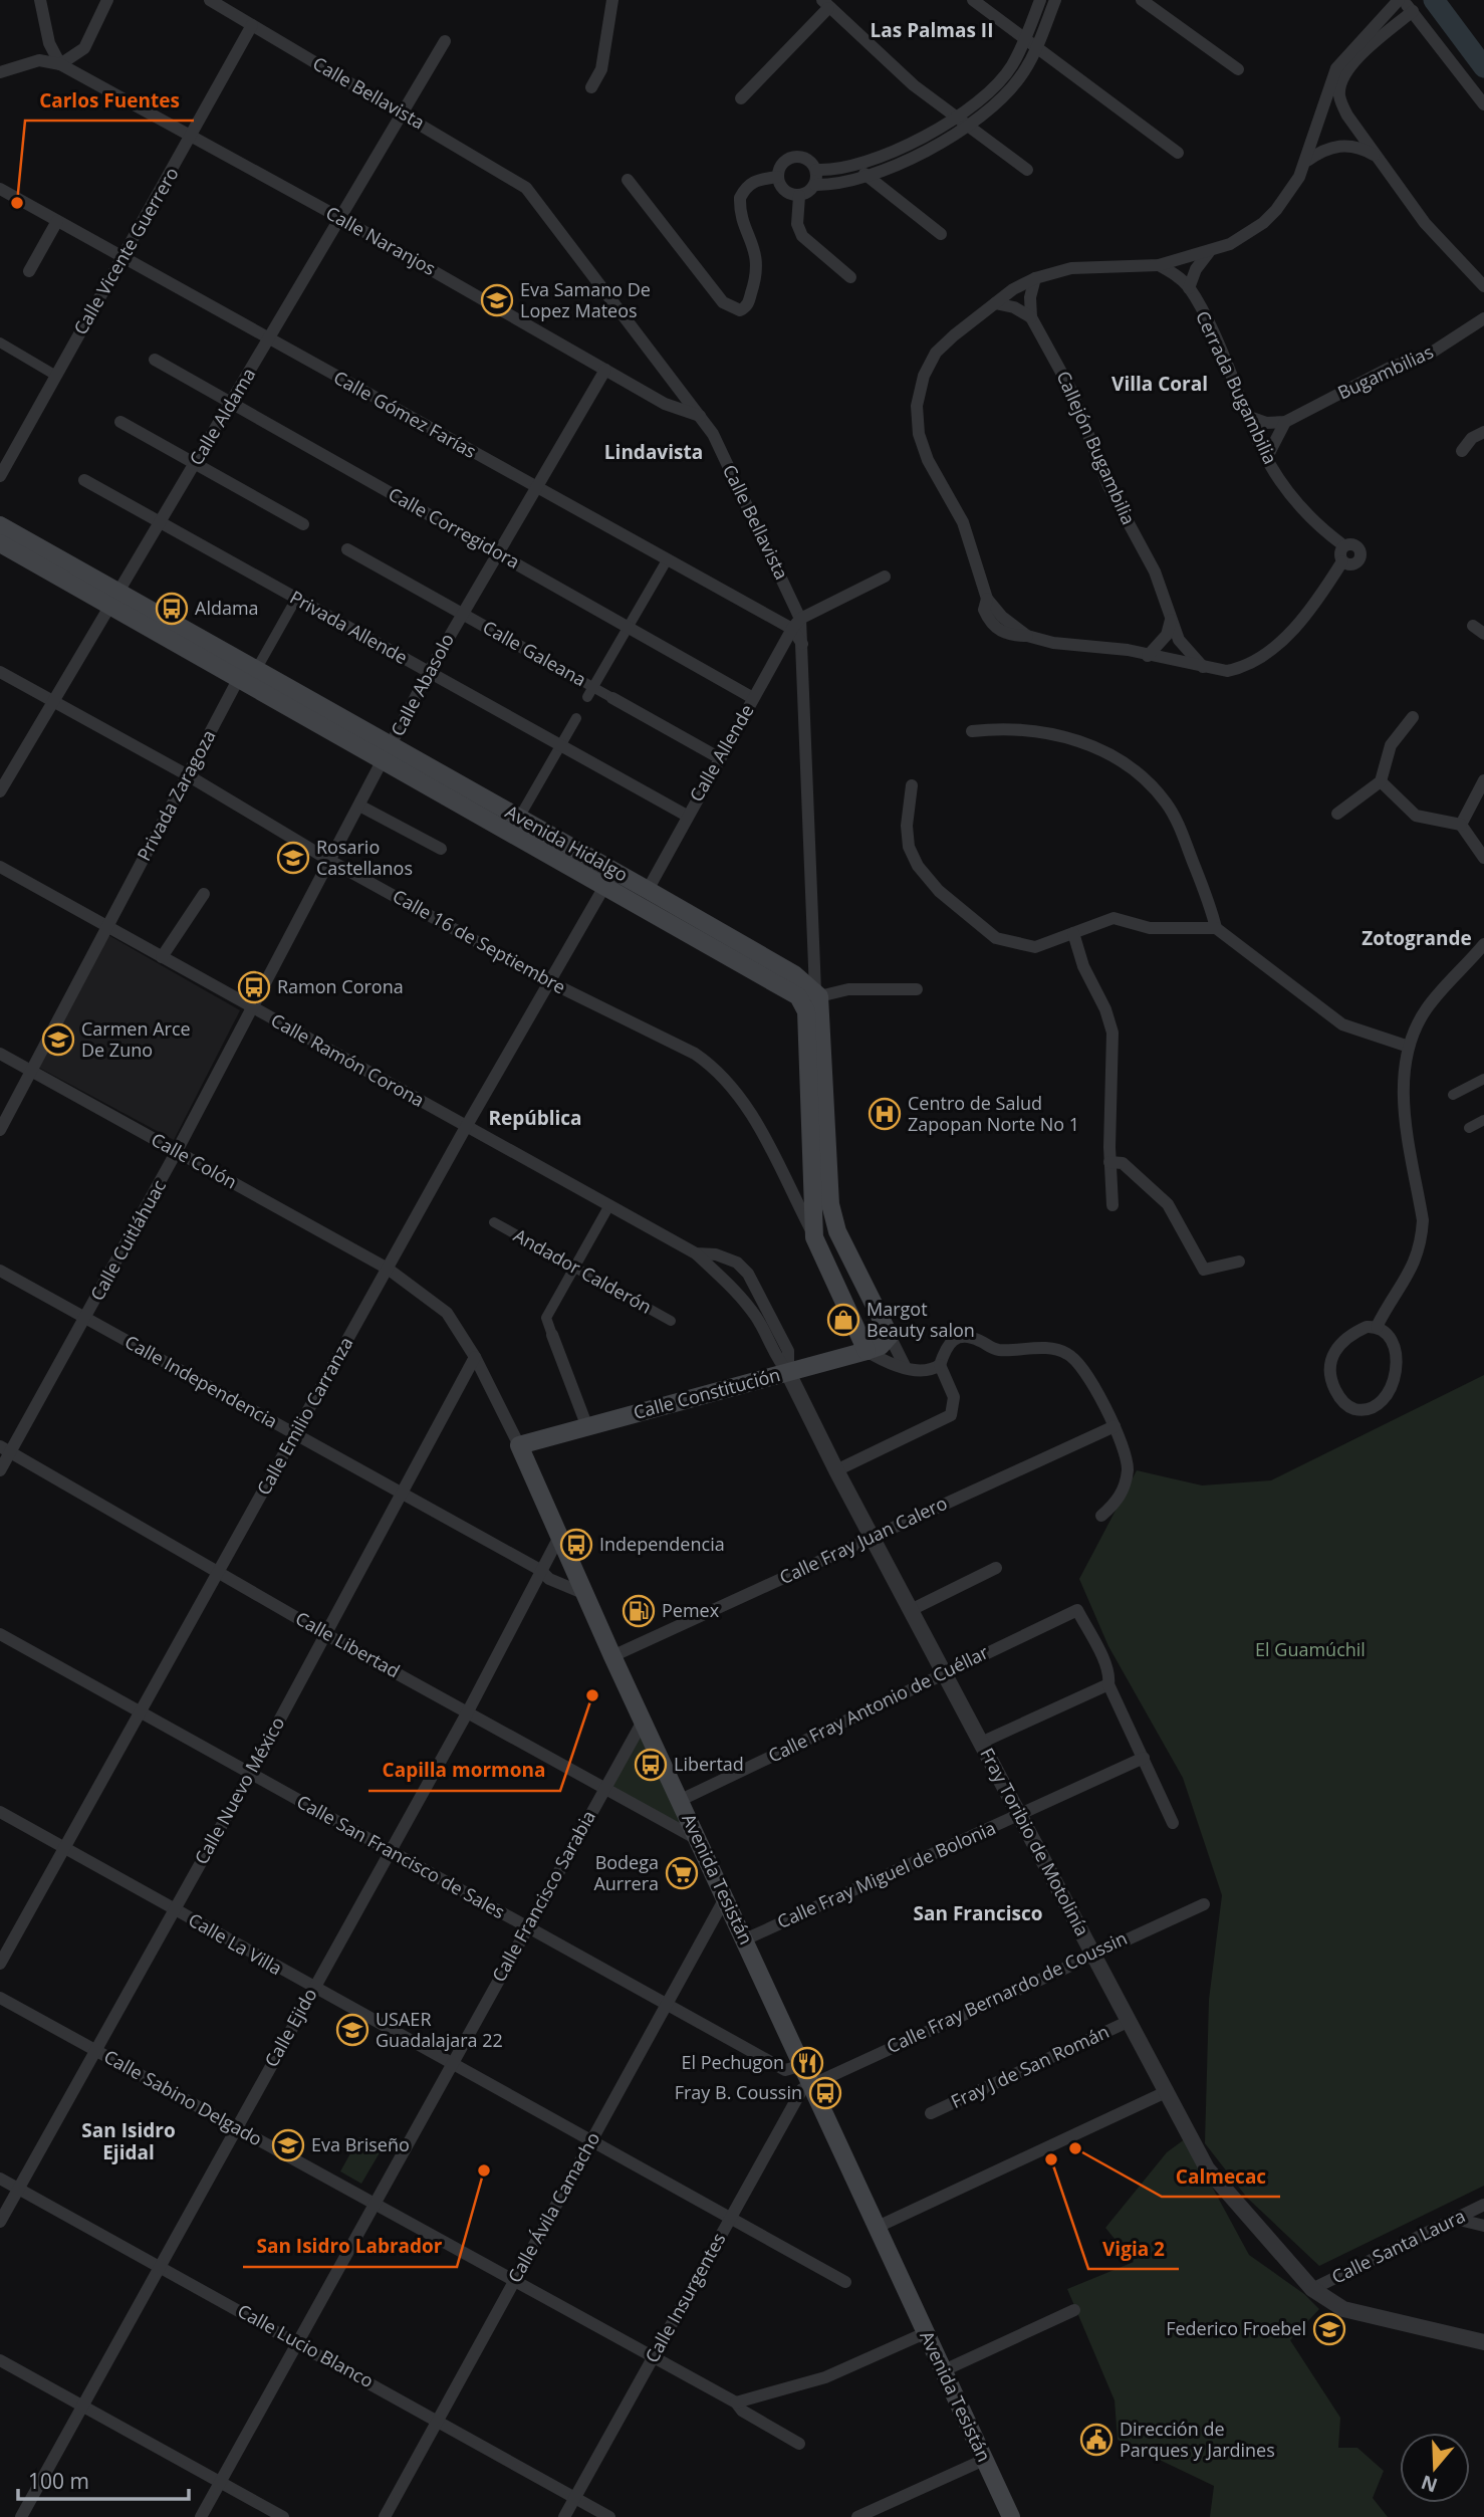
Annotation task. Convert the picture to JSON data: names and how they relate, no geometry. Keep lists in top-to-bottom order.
{
  "streets": {
    "main road": ["Avenida Hidalgo", "Calle Constitución", "Avenida Tesistán"],
    "street": [
      "Calle Bellavista",
      "Calle Naranjos",
      "Calle Vicente Guerrero",
      "Bugambilias",
      "Cerrada Bugambilia",
      "Calle Gómez Farías",
      "Calle Aldama",
      "Callejón Bugambilia",
      "Calle Corregidora",
      "Privada Allende",
      "Calle Galeana",
      "Calle Abasolo",
      "Calle Allende",
      "Privada Zaragoza",
      "Calle 16 de Septiembre",
      "Calle Ramón Corona",
      "Calle Colón",
      "Calle Cuitláhuac",
      "Andador Calderón",
      "Calle Independencia",
      "Calle Emilio Carranza",
      "Calle Fray Juan Calero",
      "Calle Libertad",
      "Calle Fray Antonio de Cuéllar",
      "Calle Nuevo México",
      "Fray Toribio de Motolinía",
      "Calle San Francisco de Sales",
      "Calle Fray Miguel de Bolonia",
      "Calle Francisco Sarabia",
      "Calle La Villa",
      "Calle Fray Bernardo de Coussin",
      "Calle Ejido",
      "Fray J de San Román",
      "Calle Sabino Delgado",
      "Calle Ávila Camacho",
      "Calle Santa Laura",
      "Calle Insurgentes",
      "Calle Lucio Blanco"
    ]
  },
  "crossings": [
    ["Calle Bellavista", "Calle Naranjos"],
    ["Calle Bellavista", "Calle Vicente Guerrero"],
    ["Calle Bellavista", "Calle Gómez Farías"],
    ["Calle Bellavista", "Calle Aldama"],
    ["Calle Bellavista", "Calle Allende"],
    ["Calle Bellavista", "Avenida Hidalgo"],
    ["Calle Naranjos", "Calle Vicente Guerrero"],
    ["Calle Naranjos", "Calle Aldama"],
    ["Calle Naranjos", "Calle Abasolo"],
    ["Calle Vicente Guerrero", "Calle Gómez Farías"],
    ["Calle Gómez Farías", "Calle Aldama"],
    ["Calle Gómez Farías", "Calle Abasolo"],
    ["Calle Gómez Farías", "Calle Allende"],
    ["Calle Aldama", "Calle Corregidora"],
    ["Calle Aldama", "Privada Allende"],
    ["Calle Aldama", "Avenida Hidalgo"],
    ["Calle Aldama", "Calle 16 de Septiembre"],
    ["Calle Corregidora", "Calle Abasolo"],
    ["Calle Corregidora", "Calle Allende"],
    ["Privada Allende", "Calle Abasolo"],
    ["Privada Allende", "Calle Allende"],
    ["Calle Galeana", "Calle Abasolo"],
    ["Calle Galeana", "Calle Allende"],
    ["Calle Abasolo", "Avenida Hidalgo"],
    ["Calle Abasolo", "Calle 16 de Septiembre"],
    ["Calle Abasolo", "Calle Ramón Corona"],
    ["Calle Abasolo", "Calle Cuitláhuac"],
    ["Calle Allende", "Avenida Hidalgo"],
    ["Privada Zaragoza", "Avenida Hidalgo"],
    ["Privada Zaragoza", "Calle 16 de Septiembre"],
    ["Privada Zaragoza", "Calle Ramón Corona"],
    ["Privada Zaragoza", "Calle Colón"],
    ["Avenida Hidalgo", "Calle 16 de Septiembre"],
    ["Avenida Hidalgo", "Calle Constitución"],
    ["Avenida Hidalgo", "Calle Emilio Carranza"],
    ["Calle 16 de Septiembre", "Calle Emilio Carranza"],
    ["Calle Ramón Corona", "Calle Cuitláhuac"],
    ["Calle Ramón Corona", "Calle Constitución"],
    ["Calle Ramón Corona", "Calle Emilio Carranza"],
    ["Calle Ramón Corona", "Fray Toribio de Motolinía"],
    ["Calle Colón", "Calle Cuitláhuac"],
    ["Calle Colón", "Calle Emilio Carranza"],
    ["Calle Colón", "Avenida Tesistán"],
    ["Calle Cuitláhuac", "Calle Independencia"],
    ["Calle Cuitláhuac", "Calle Libertad"],
    ["Calle Independencia", "Calle Emilio Carranza"],
    ["Calle Independencia", "Calle Nuevo México"],
    ["Calle Independencia", "Avenida Tesistán"],
    ["Calle Independencia", "Calle Ejido"],
    ["Calle Constitución", "Fray Toribio de Motolinía"],
    ["Calle Constitución", "Avenida Tesistán"],
    ["Calle Emilio Carranza", "Calle Libertad"],
    ["Calle Emilio Carranza", "Calle San Francisco de Sales"],
    ["Calle Emilio Carranza", "Avenida Tesistán"],
    ["Calle Emilio Carranza", "Calle La Villa"],
    ["Calle Fray Juan Calero", "Fray Toribio de Motolinía"],
    ["Calle Fray Juan Calero", "Avenida Tesistán"],
    ["Calle Libertad", "Calle Nuevo México"],
    ["Calle Libertad", "Avenida Tesistán"],
    ["Calle Libertad", "Calle Francisco Sarabia"],
    ["Calle Libertad", "Calle Ejido"],
    ["Calle Fray Antonio de Cuéllar", "Fray Toribio de Motolinía"],
    ["Calle Fray Antonio de Cuéllar", "Avenida Tesistán"],
    ["Calle Nuevo México", "Calle San Francisco de Sales"],
    ["Calle Nuevo México", "Avenida Tesistán"],
    ["Calle Nuevo México", "Calle La Villa"],
    ["Calle Nuevo México", "Calle Sabino Delgado"],
    ["Calle Nuevo México", "Calle Lucio Blanco"],
    ["Fray Toribio de Motolinía", "Calle Fray Miguel de Bolonia"],
    ["Fray Toribio de Motolinía", "Calle Fray Bernardo de Coussin"],
    ["Fray Toribio de Motolinía", "Fray J de San Román"],
    ["Fray Toribio de Motolinía", "Calle Santa Laura"],
    ["Calle San Francisco de Sales", "Avenida Tesistán"],
    ["Calle San Francisco de Sales", "Calle Francisco Sarabia"],
    ["Calle San Francisco de Sales", "Calle Ejido"],
    ["Calle San Francisco de Sales", "Calle Ávila Camacho"],
    ["Calle Fray Miguel de Bolonia", "Avenida Tesistán"],
    ["Avenida Tesistán", "Calle Francisco Sarabia"],
    ["Avenida Tesistán", "Calle Fray Bernardo de Coussin"],
    ["Avenida Tesistán", "Calle Ejido"],
    ["Avenida Tesistán", "Calle Ávila Camacho"],
    ["Avenida Tesistán", "Calle Insurgentes"],
    ["Calle Francisco Sarabia", "Calle La Villa"],
    ["Calle Francisco Sarabia", "Calle Sabino Delgado"],
    ["Calle Francisco Sarabia", "Calle Lucio Blanco"],
    ["Calle La Villa", "Calle Ejido"],
    ["Calle La Villa", "Calle Ávila Camacho"],
    ["Calle La Villa", "Calle Insurgentes"],
    ["Calle Fray Bernardo de Coussin", "Calle Insurgentes"],
    ["Calle Ejido", "Calle Sabino Delgado"],
    ["Calle Ejido", "Calle Lucio Blanco"],
    ["Calle Sabino Delgado", "Calle Ávila Camacho"],
    ["Calle Sabino Delgado", "Calle Insurgentes"],
    ["Calle Ávila Camacho", "Calle Lucio Blanco"],
    ["Calle Insurgentes", "Calle Lucio Blanco"]
  ],
  "districts": [
    "Las Palmas II",
    "Villa Coral",
    "Lindavista",
    "Zotogrande",
    "República",
    "San Francisco",
    "San Isidro Ejidal"
  ],
  "parks": ["El Guamúchil"],
  "places": {
    "other": [
      "Carlos Fuentes",
      "Capilla mormona",
      "Calmecac",
      "Vigia 2",
      "San Isidro Labrador"
    ],
    "school or university": [
      "Eva Samano De Lopez Mateos",
      "Rosario Castellanos",
      "Carmen Arce De Zuno",
      "USAER Guadalajara 22",
      "Eva Briseño",
      "Federico Froebel"
    ],
    "bus stop": [
      "Aldama",
      "Ramon Corona",
      "Independencia",
      "Libertad",
      "Fray B. Coussin"
    ],
    "hospital": ["Centro de Salud Zapopan Norte No 1"],
    "shop": ["Margot Beauty salon"],
    "fuel station": ["Pemex"],
    "supermarket": ["Bodega Aurrera"],
    "restaurant": ["El Pechugon"],
    "public building": ["Dirección de Parques y Jardines"]
  },
  "scale_bar": "100 m",
  "north": "bottom"
}
